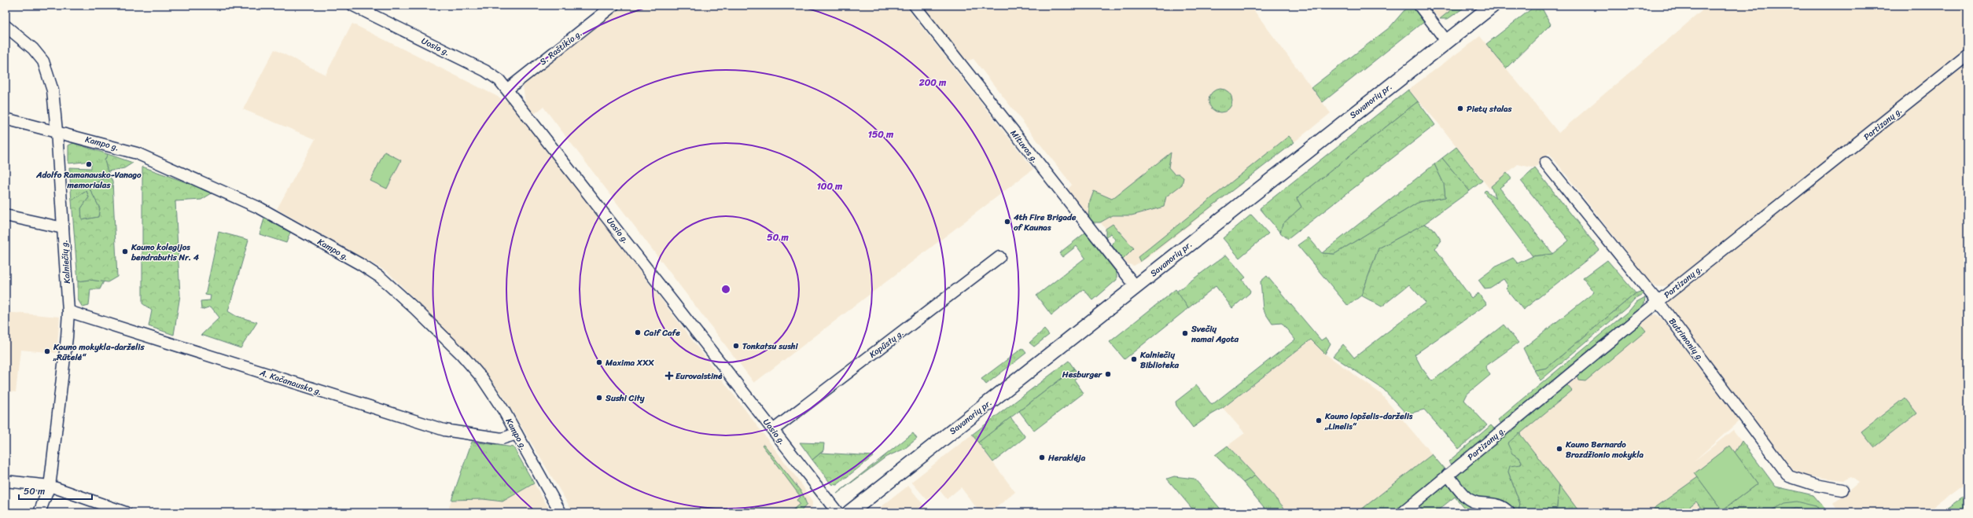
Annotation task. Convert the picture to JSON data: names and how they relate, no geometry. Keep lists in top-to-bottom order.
{
  "streets": {
    "main road": ["Savanorių pr."],
    "street": [
      "Uosio g.",
      "S. Raštikio g.",
      "Partizanų g.",
      "Kampo g.",
      "Mituvos g.",
      "Kalniečių g.",
      "Butrimonių g.",
      "Kopūstų g.",
      "A. Kačanausko g."
    ]
  },
  "crossings": [
    ["Uosio g.", "S. Raštikio g."],
    ["Uosio g.", "Kopūstų g."],
    ["Savanorių pr.", "Mituvos g."],
    ["Partizanų g.", "Butrimonių g."],
    ["Kampo g.", "Kalniečių g."],
    ["Kampo g.", "A. Kačanausko g."],
    ["Kalniečių g.", "A. Kačanausko g."]
  ],
  "places": {
    "other": [
      "Pietų stalas",
      "Adolfo Ramanausko-Vanago memorialas",
      "4th Fire Brigade of Kaunas",
      "Kauno kolegijos bendrabutis Nr. 4",
      "Caif Cafe",
      "Svečių namai Agota",
      "Tonkatsu sushi",
      "Kauno mokykla-darželis „Rūtelė“",
      "Kalniečių Biblioteka",
      "Maxima XXX",
      "Hesburger",
      "Sushi City",
      "Kauno lopšelis-darželis „Linelis“",
      "Kauno Bernardo Brazdžionio mokykla",
      "Heraklėja"
    ],
    "health": ["Eurovaistinė"]
  },
  "scale_bar": "50 m",
  "rings": [
    "200 m",
    "150 m",
    "100 m",
    "50 m"
  ]
}
